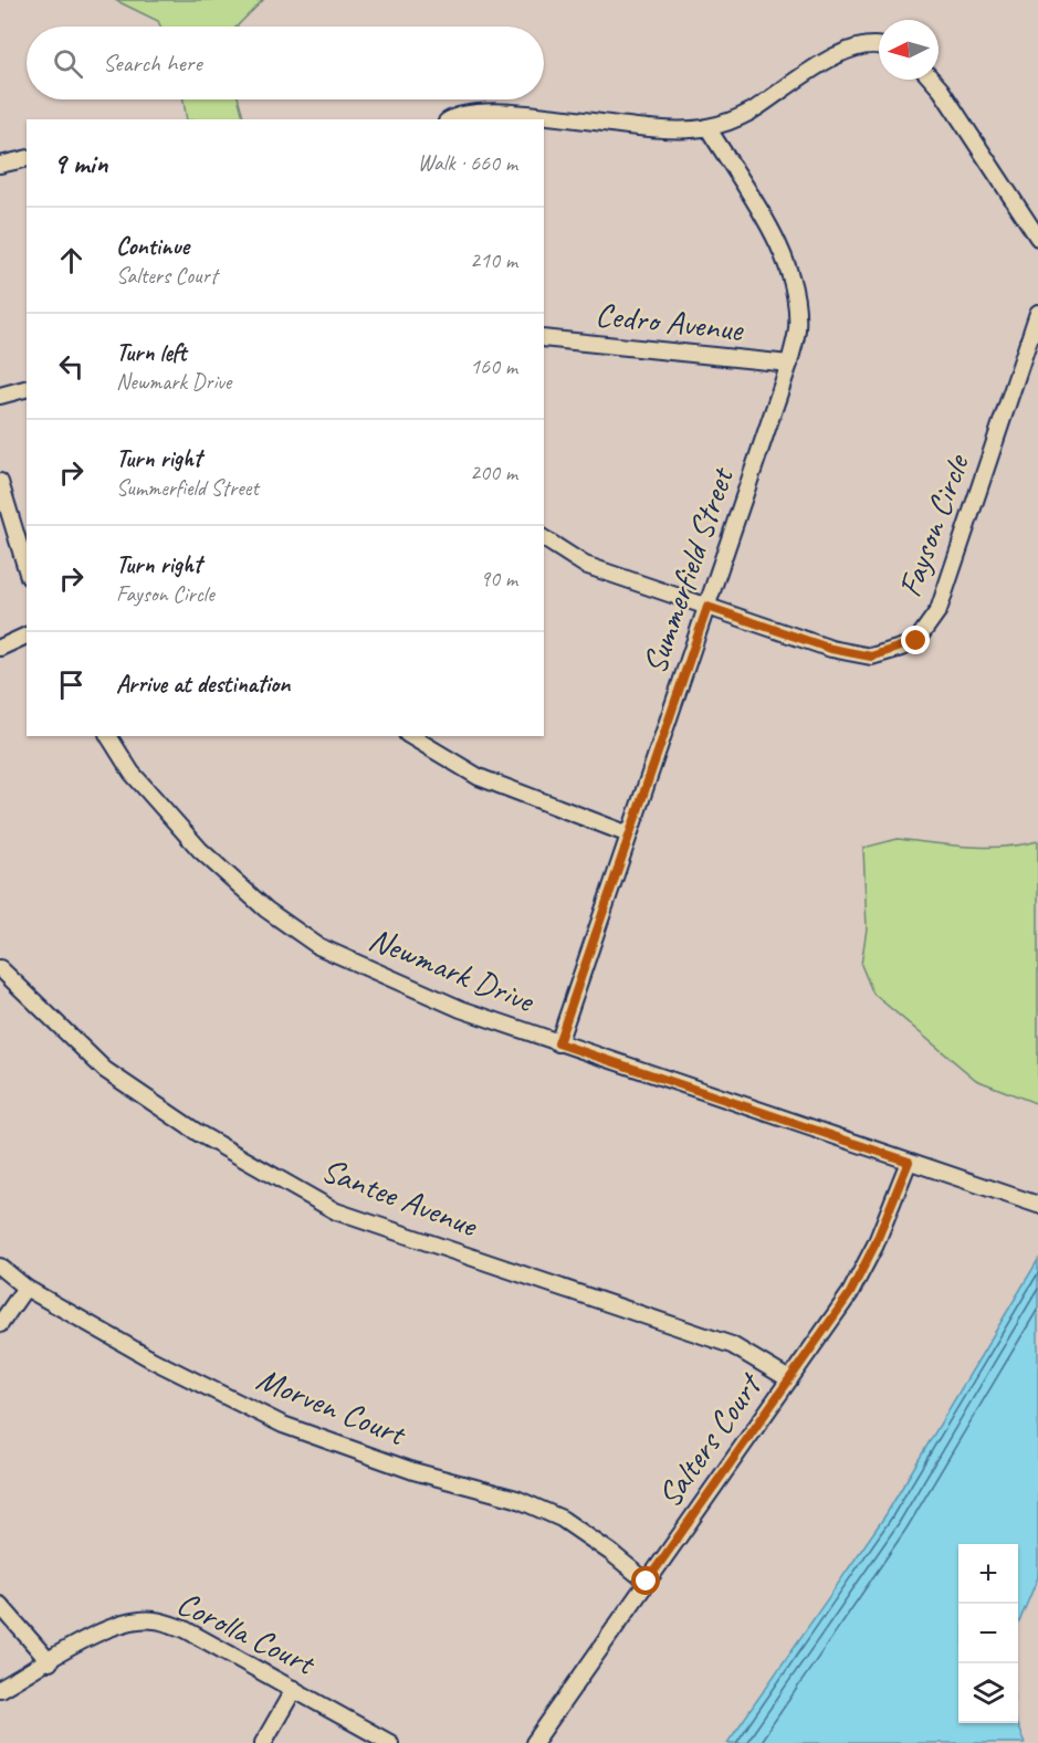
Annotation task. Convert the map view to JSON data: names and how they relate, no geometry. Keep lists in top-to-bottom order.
{
  "streets": {
    "street": [
      "Cedro Avenue",
      "Fayson Circle",
      "Summerfield Street",
      "Newmark Drive",
      "Santee Avenue",
      "Morven Court",
      "Salters Court",
      "Corolla Court"
    ]
  },
  "crossings": [
    ["Cedro Avenue", "Summerfield Street"],
    ["Fayson Circle", "Summerfield Street"],
    ["Summerfield Street", "Newmark Drive"],
    ["Newmark Drive", "Salters Court"],
    ["Santee Avenue", "Salters Court"],
    ["Morven Court", "Salters Court"]
  ],
  "north": "left",
  "page": {
    "search": "Search here",
    "heading": ["9 min", "Walk · 660 m"],
    "list": [
      ["Continue", "Salters Court", "210 m"],
      ["Turn left", "Newmark Drive", "160 m"],
      ["Turn right", "Summerfield Street", "200 m"],
      ["Turn right", "Fayson Circle", "90 m"],
      "Arrive at destination"
    ],
    "map_buttons": ["+", "−"]
  }
}
